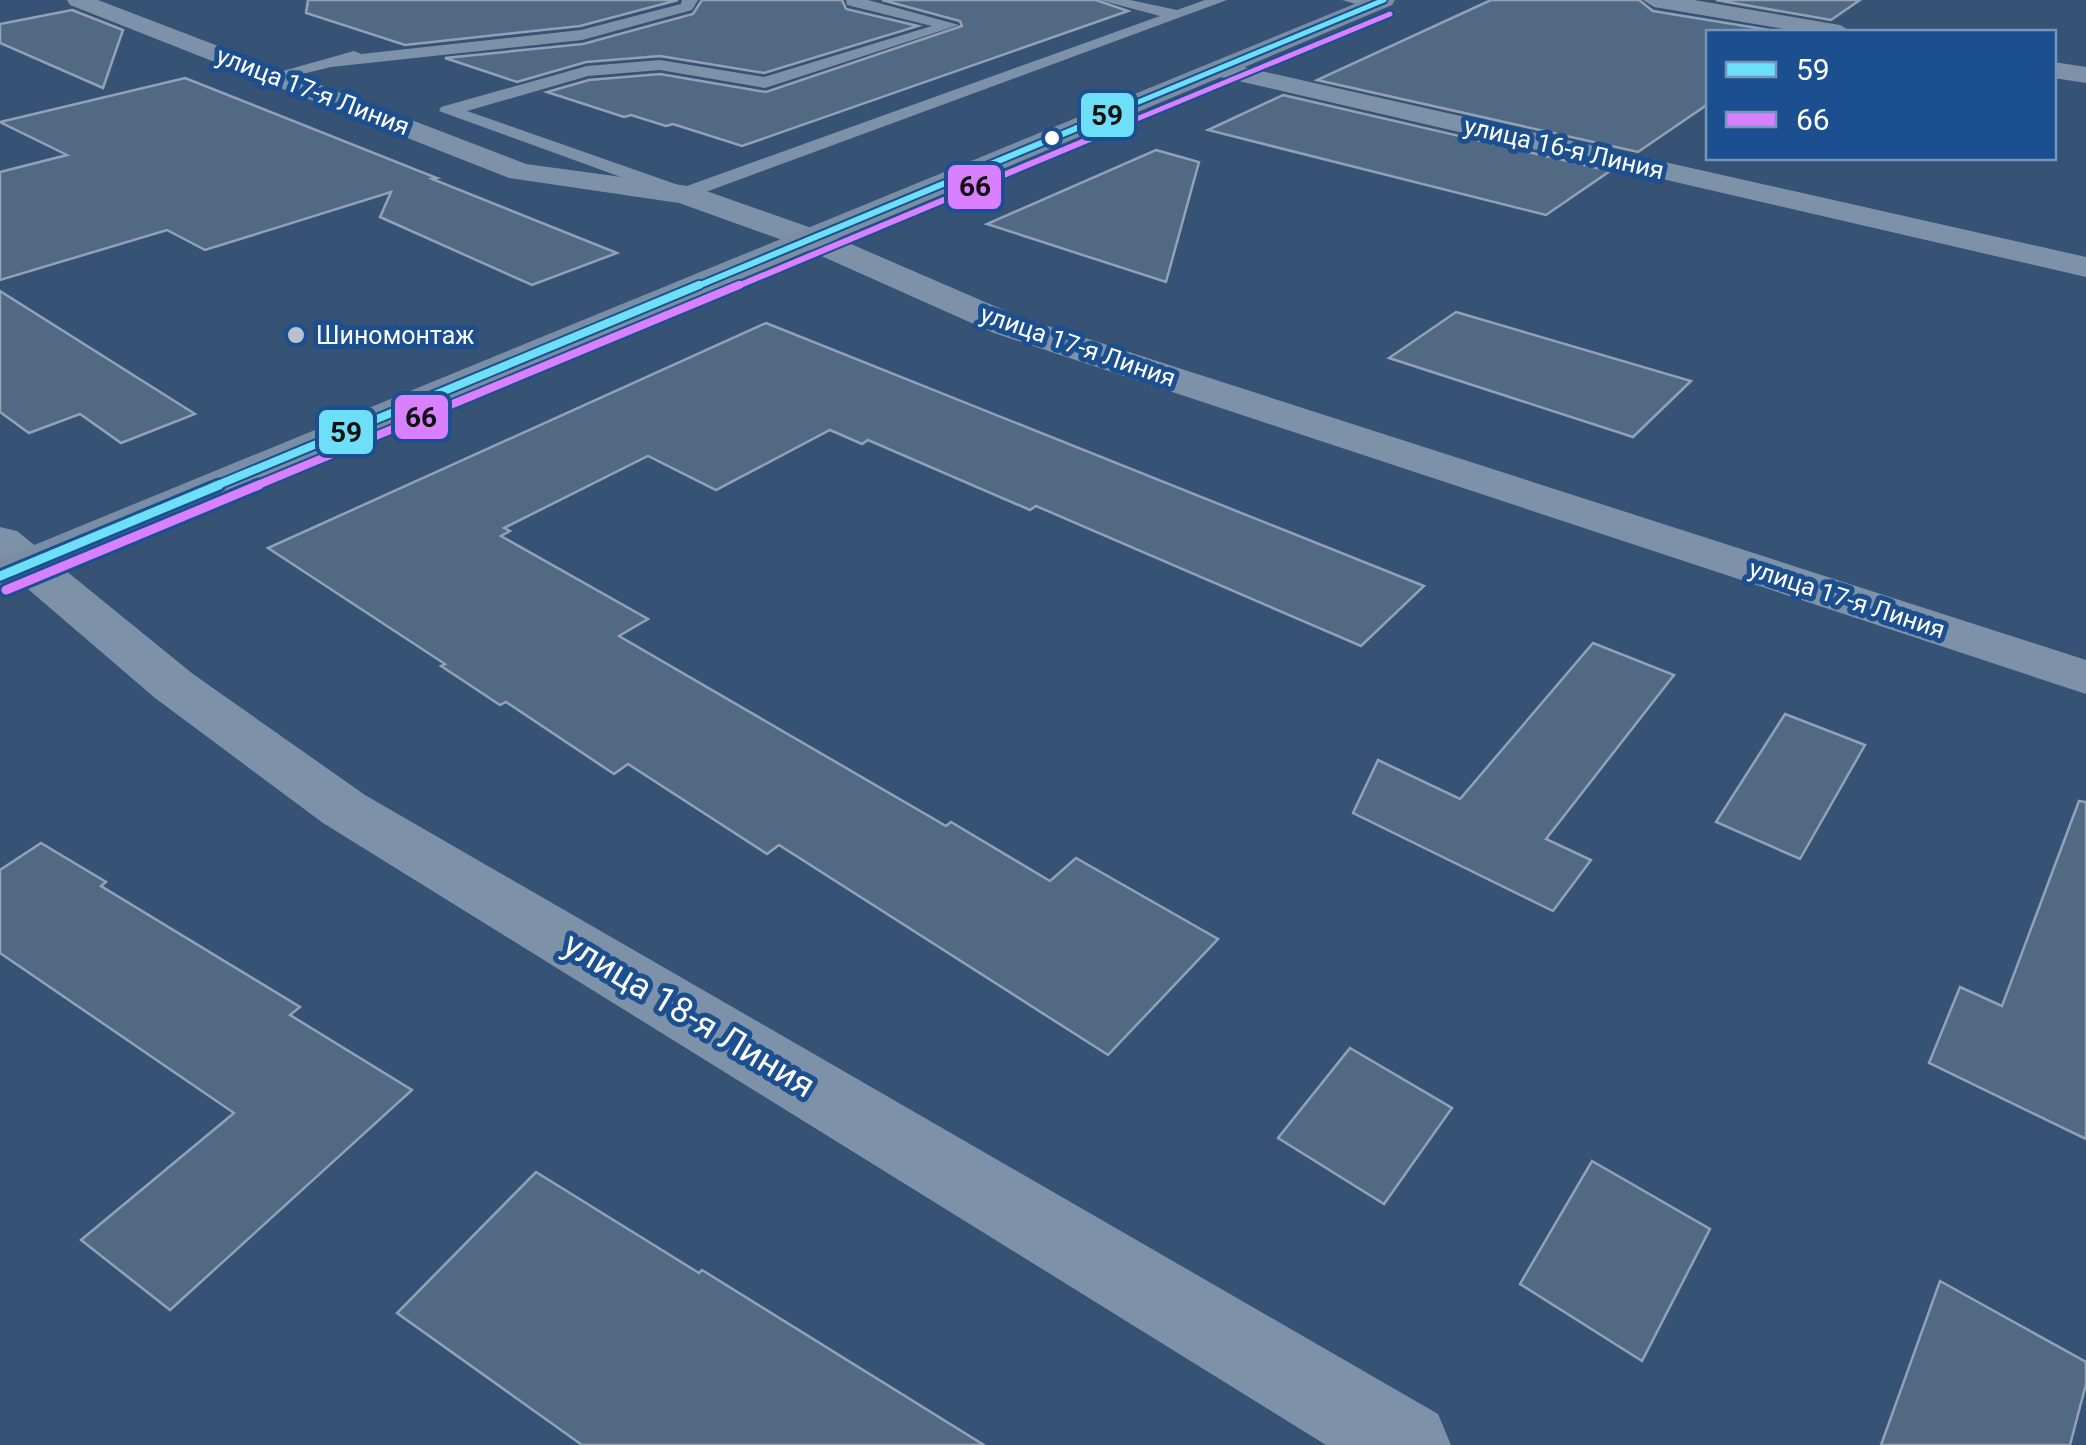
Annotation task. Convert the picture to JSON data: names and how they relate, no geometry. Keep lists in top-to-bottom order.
{
  "streets": {
    "street": ["улица 17-я Линия", "улица 16-я Линия", "улица 18-я Линия"]
  },
  "places": ["Шиномонтаж"],
  "lines": ["transit line 59", "transit line 66"],
  "legend": ["59", "66"]
}
